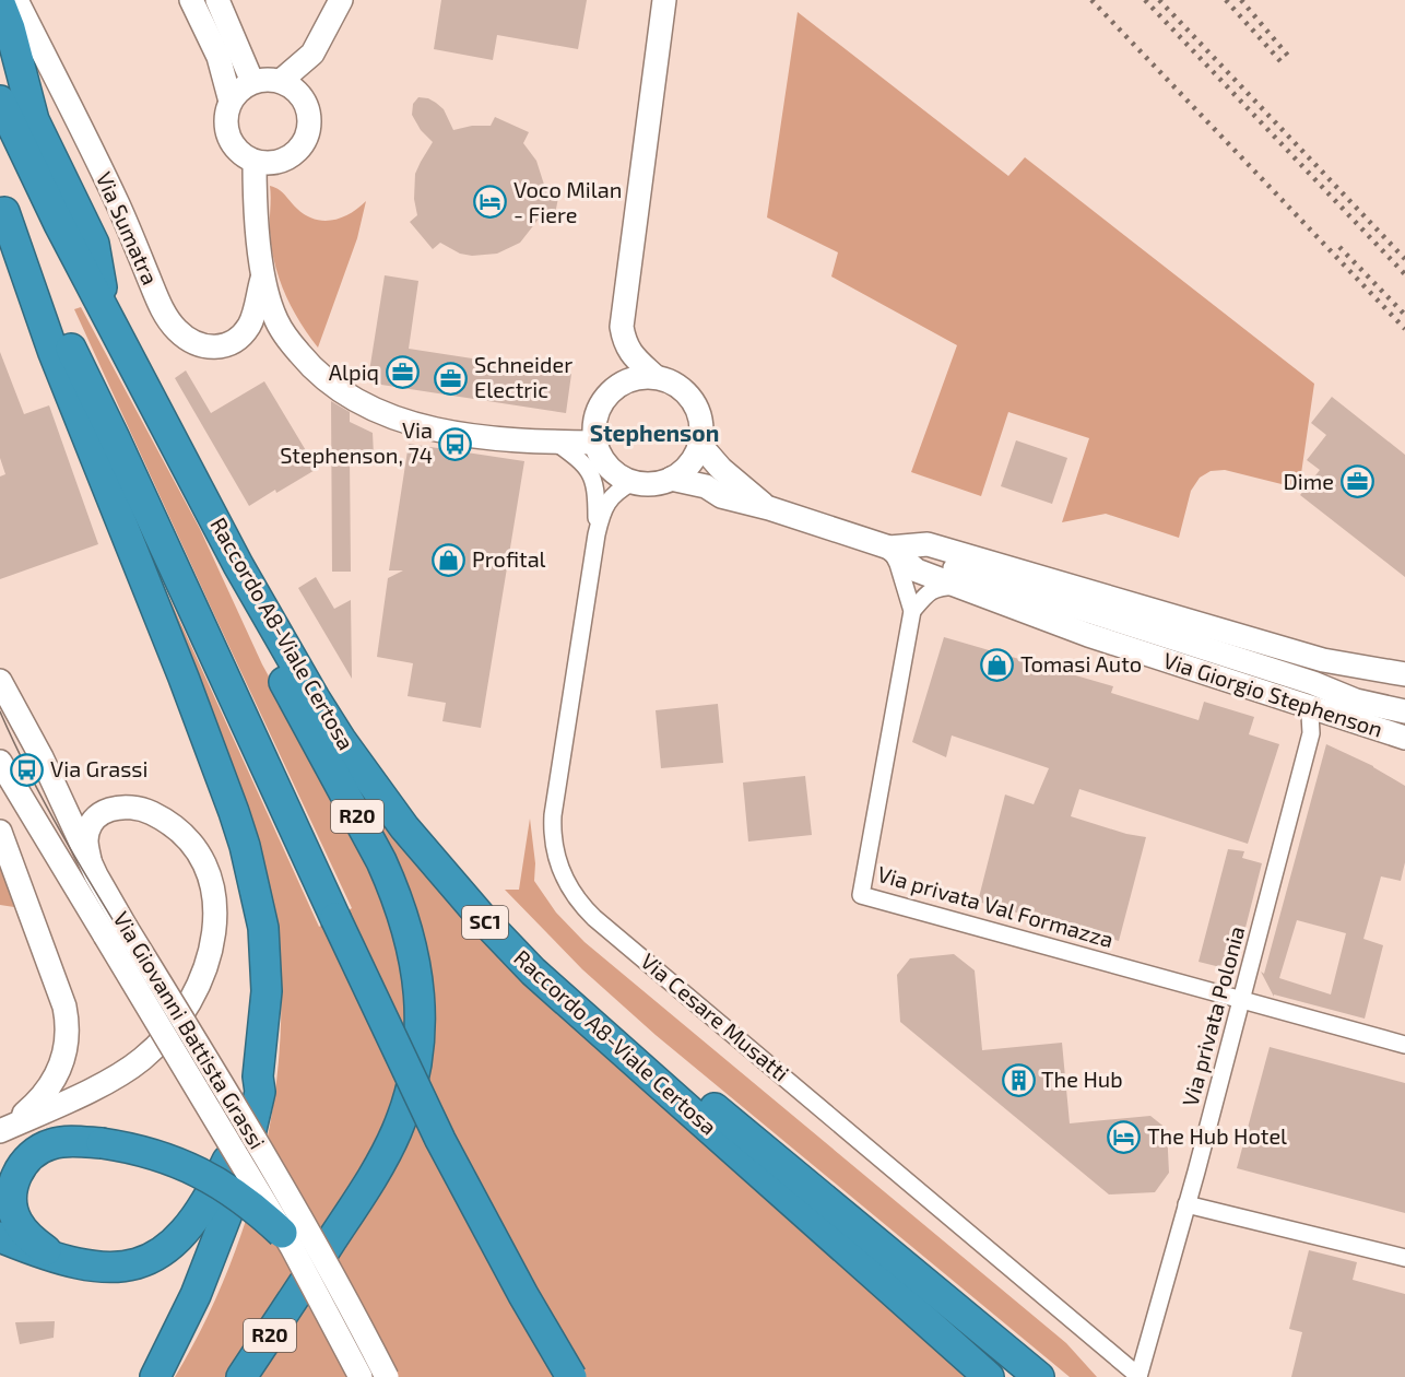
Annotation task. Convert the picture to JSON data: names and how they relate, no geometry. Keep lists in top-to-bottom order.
{
  "streets": {
    "highway": ["Raccordo A8-Viale Certosa", "R20", "SC1"],
    "street": [
      "Via Sumatra",
      "Via Giorgio Stephenson",
      "Via privata Val Formazza",
      "Via privata Polonia",
      "Via Cesare Musatti",
      "Via Giovanni Battista Grassi"
    ]
  },
  "crossings": [
    ["Raccordo A8-Viale Certosa", "R20"],
    ["Via Giorgio Stephenson", "Via privata Val Formazza"],
    ["Via Giorgio Stephenson", "Via privata Polonia"],
    ["Via Giorgio Stephenson", "Via Cesare Musatti"],
    ["Via privata Val Formazza", "Via privata Polonia"],
    ["Via privata Polonia", "Via Cesare Musatti"]
  ],
  "districts": ["Stephenson"],
  "places": {
    "hotel": ["Voco Milan - Fiere", "The Hub Hotel"],
    "office": ["Alpiq", "Schneider Electric", "Dime"],
    "bus stop": ["Via Stephenson, 74", "Via Grassi"],
    "shop": ["Profital", "Tomasi Auto"],
    "building": ["The Hub"]
  }
}
